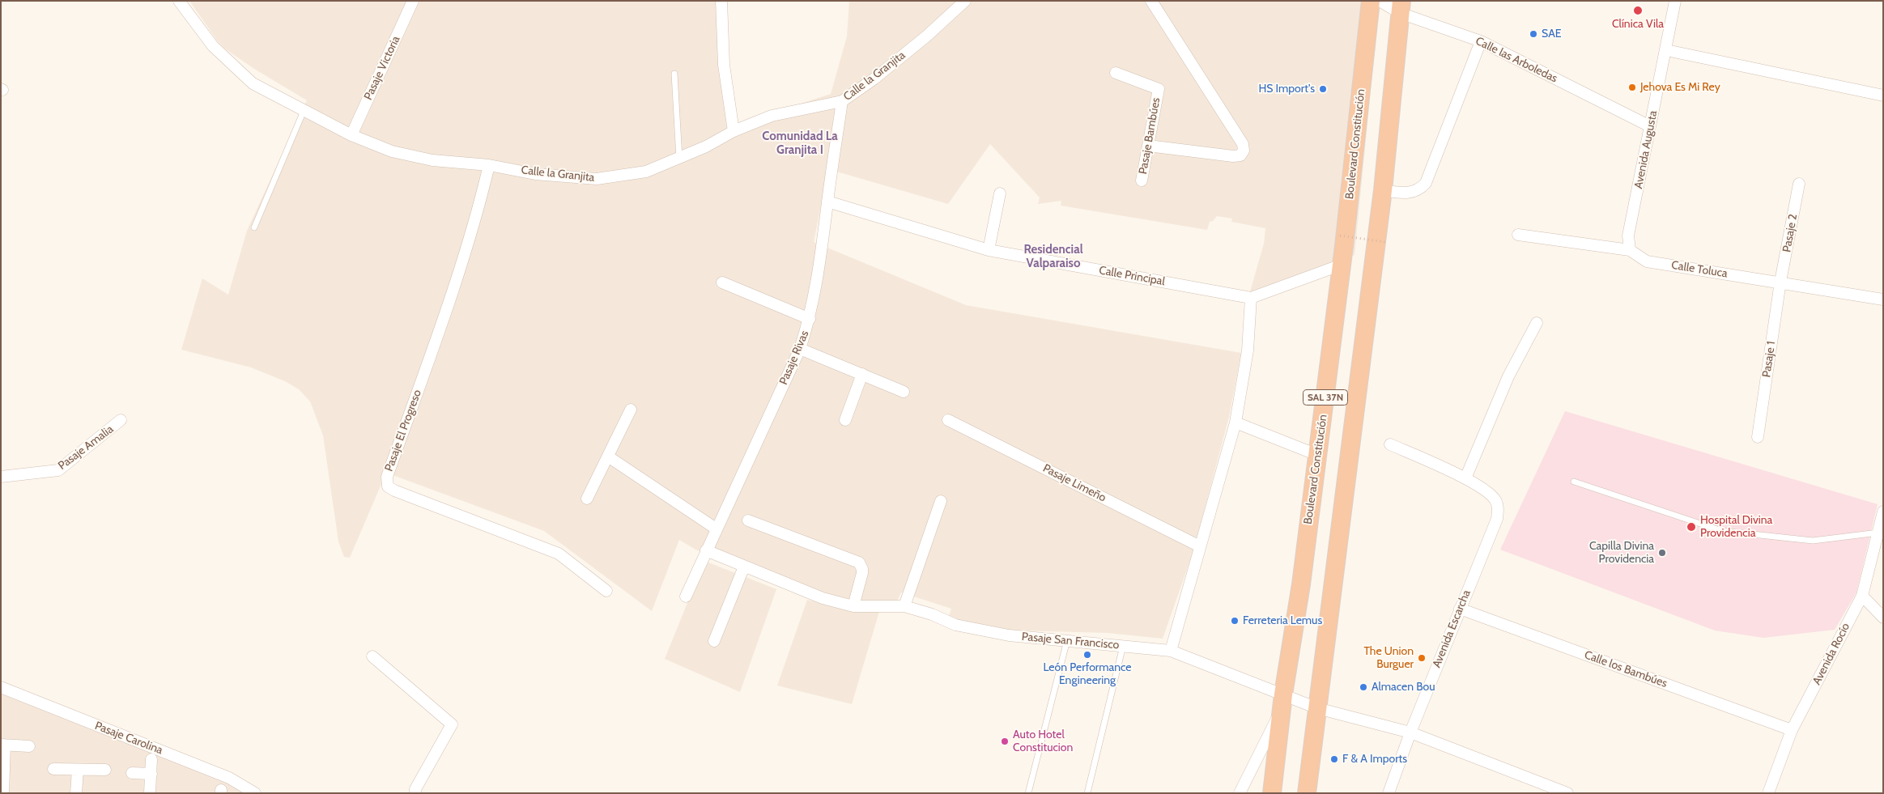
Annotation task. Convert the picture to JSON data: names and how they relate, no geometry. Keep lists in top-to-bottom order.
{
  "streets": {
    "highway": ["Boulevard Constitución", "SAL 37N"],
    "street": [
      "Calle las Arboledas",
      "Pasaje Victoria",
      "Calle la Granjita",
      "Pasaje Bambúes",
      "Avenida Augusta",
      "Pasaje 2",
      "Calle Toluca",
      "Calle Principal",
      "Pasaje Rivas",
      "Pasaje 1",
      "Pasaje El Progreso",
      "Pasaje Amalia",
      "Pasaje Limeño",
      "Avenida Escarcha",
      "Pasaje San Francisco",
      "Avenida Rocío",
      "Calle los Bambúes",
      "Pasaje Carolina"
    ]
  },
  "crossings": [
    ["Calle las Arboledas", "Avenida Augusta"],
    ["Calle las Arboledas", "SAL 37N"],
    ["Pasaje Victoria", "Calle la Granjita"],
    ["Calle la Granjita", "Pasaje Rivas"],
    ["Calle la Granjita", "Pasaje El Progreso"],
    ["Boulevard Constitución", "Pasaje San Francisco"],
    ["Avenida Augusta", "Calle Toluca"],
    ["Pasaje 2", "Calle Toluca"],
    ["Pasaje 2", "Pasaje 1"],
    ["Calle Toluca", "Pasaje 1"],
    ["Calle Principal", "Pasaje Rivas"],
    ["Pasaje Rivas", "Pasaje San Francisco"],
    ["SAL 37N", "Pasaje San Francisco"],
    ["Avenida Escarcha", "Pasaje San Francisco"],
    ["Avenida Escarcha", "Calle los Bambúes"],
    ["Avenida Rocío", "Calle los Bambúes"]
  ],
  "districts": ["Comunidad La Granjita I", "Residencial Valparaiso"],
  "places": [
    "Clínica Vila",
    "SAE",
    "Jehova Es Mi Rey",
    "HS Import's",
    "Hospital Divina Providencia",
    "Capilla Divina Providencia",
    "Ferreteria Lemus",
    "León Performance Engineering",
    "The Union Burguer",
    "Almacen Bou",
    "Auto Hotel Constitucion",
    "F & A Imports"
  ]
}
